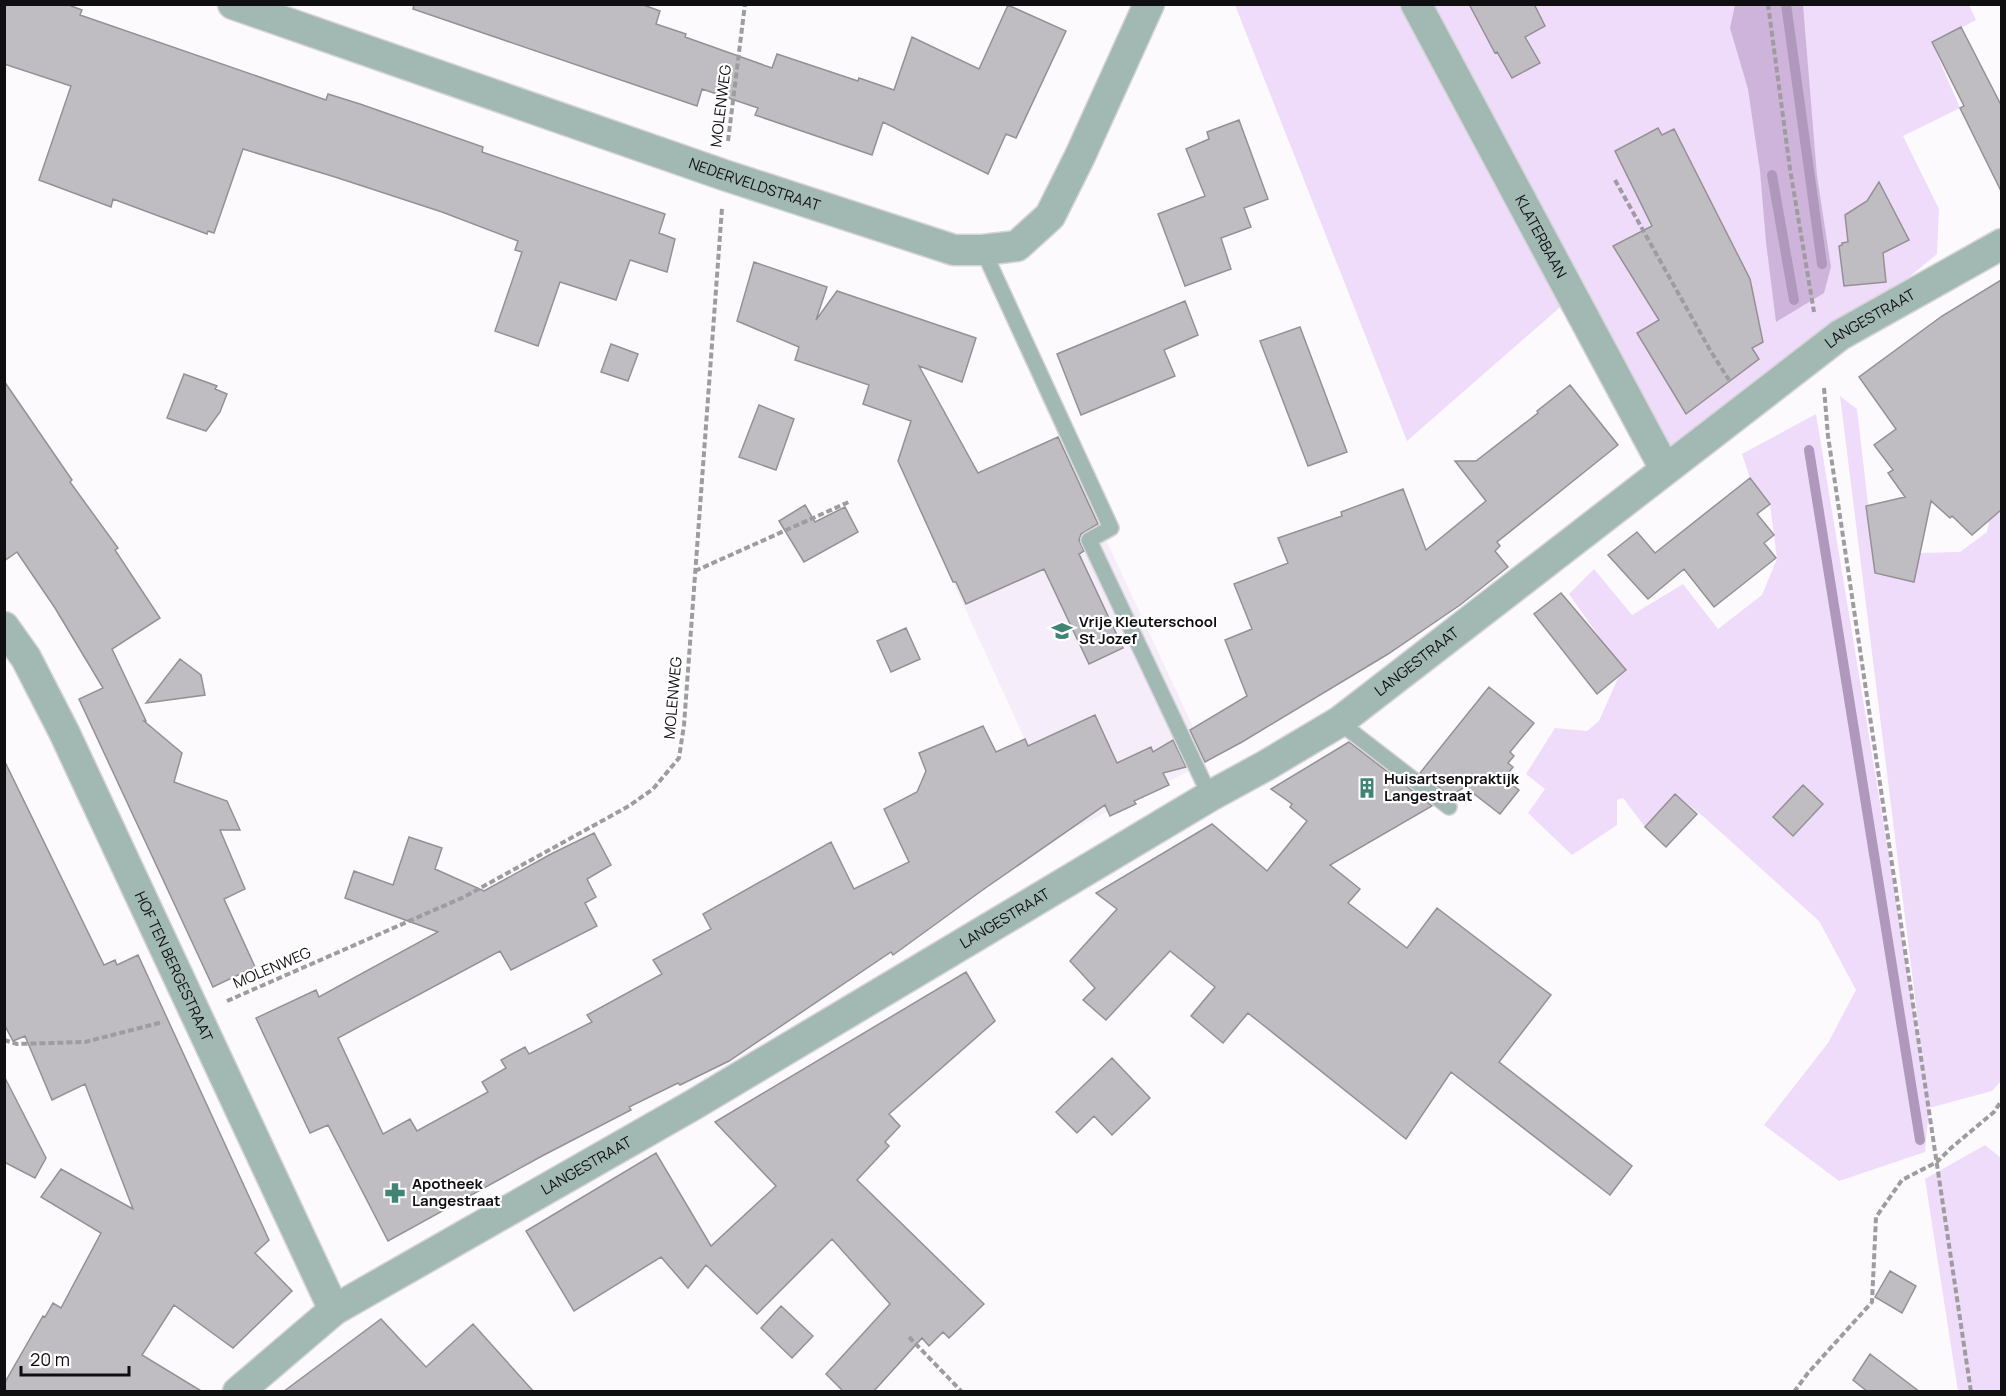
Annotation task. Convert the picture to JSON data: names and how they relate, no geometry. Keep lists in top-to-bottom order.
{
  "streets": {
    "street": [
      "NEDERVELDSTRAAT",
      "KLATERBAAN",
      "LANGESTRAAT",
      "HOF TEN BERGESTRAAT"
    ],
    "path": ["MOLENWEG"]
  },
  "crossings": [
    ["MOLENWEG", "NEDERVELDSTRAAT"],
    ["MOLENWEG", "HOF TEN BERGESTRAAT"],
    ["KLATERBAAN", "LANGESTRAAT"],
    ["LANGESTRAAT", "HOF TEN BERGESTRAAT"]
  ],
  "places": {
    "school or university": ["Vrije Kleuterschool St Jozef"],
    "building": ["Huisartsenpraktijk Langestraat"],
    "pharmacy": ["Apotheek Langestraat"]
  },
  "scale_bar": "20 m"
}
